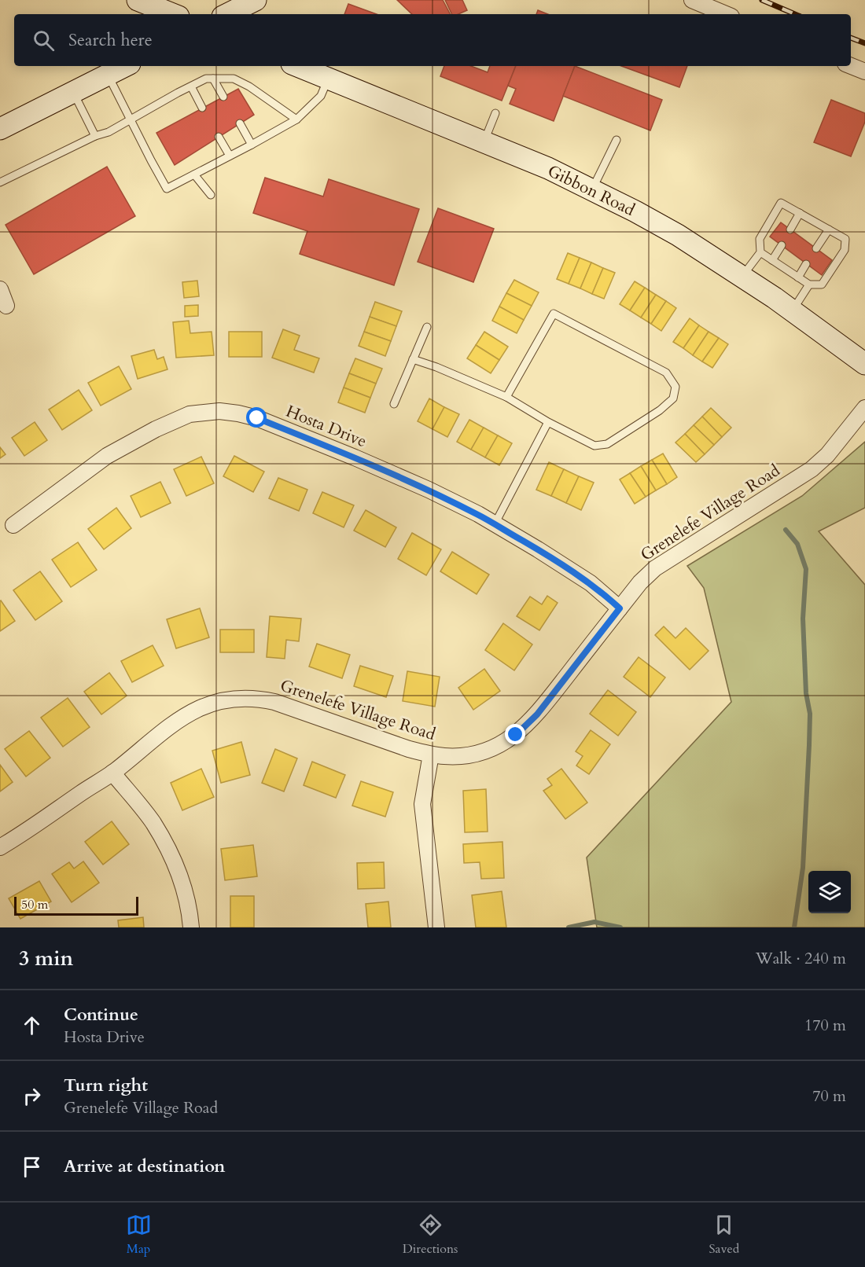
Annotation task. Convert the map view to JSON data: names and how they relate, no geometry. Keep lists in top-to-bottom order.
{
  "streets": {
    "main road": ["Gibbon Road"],
    "street": ["Hosta Drive", "Grenelefe Village Road"]
  },
  "crossings": [
    ["Hosta Drive", "Grenelefe Village Road"]
  ],
  "scale_bar": "50 m",
  "page": {
    "search": "Search here",
    "scale": "50 m",
    "heading": ["3 min", "Walk · 240 m"],
    "list": [
      ["Continue", "Hosta Drive", "170 m"],
      ["Turn right", "Grenelefe Village Road", "70 m"],
      "Arrive at destination"
    ],
    "nav": ["Map", "Directions", "Saved"]
  }
}
